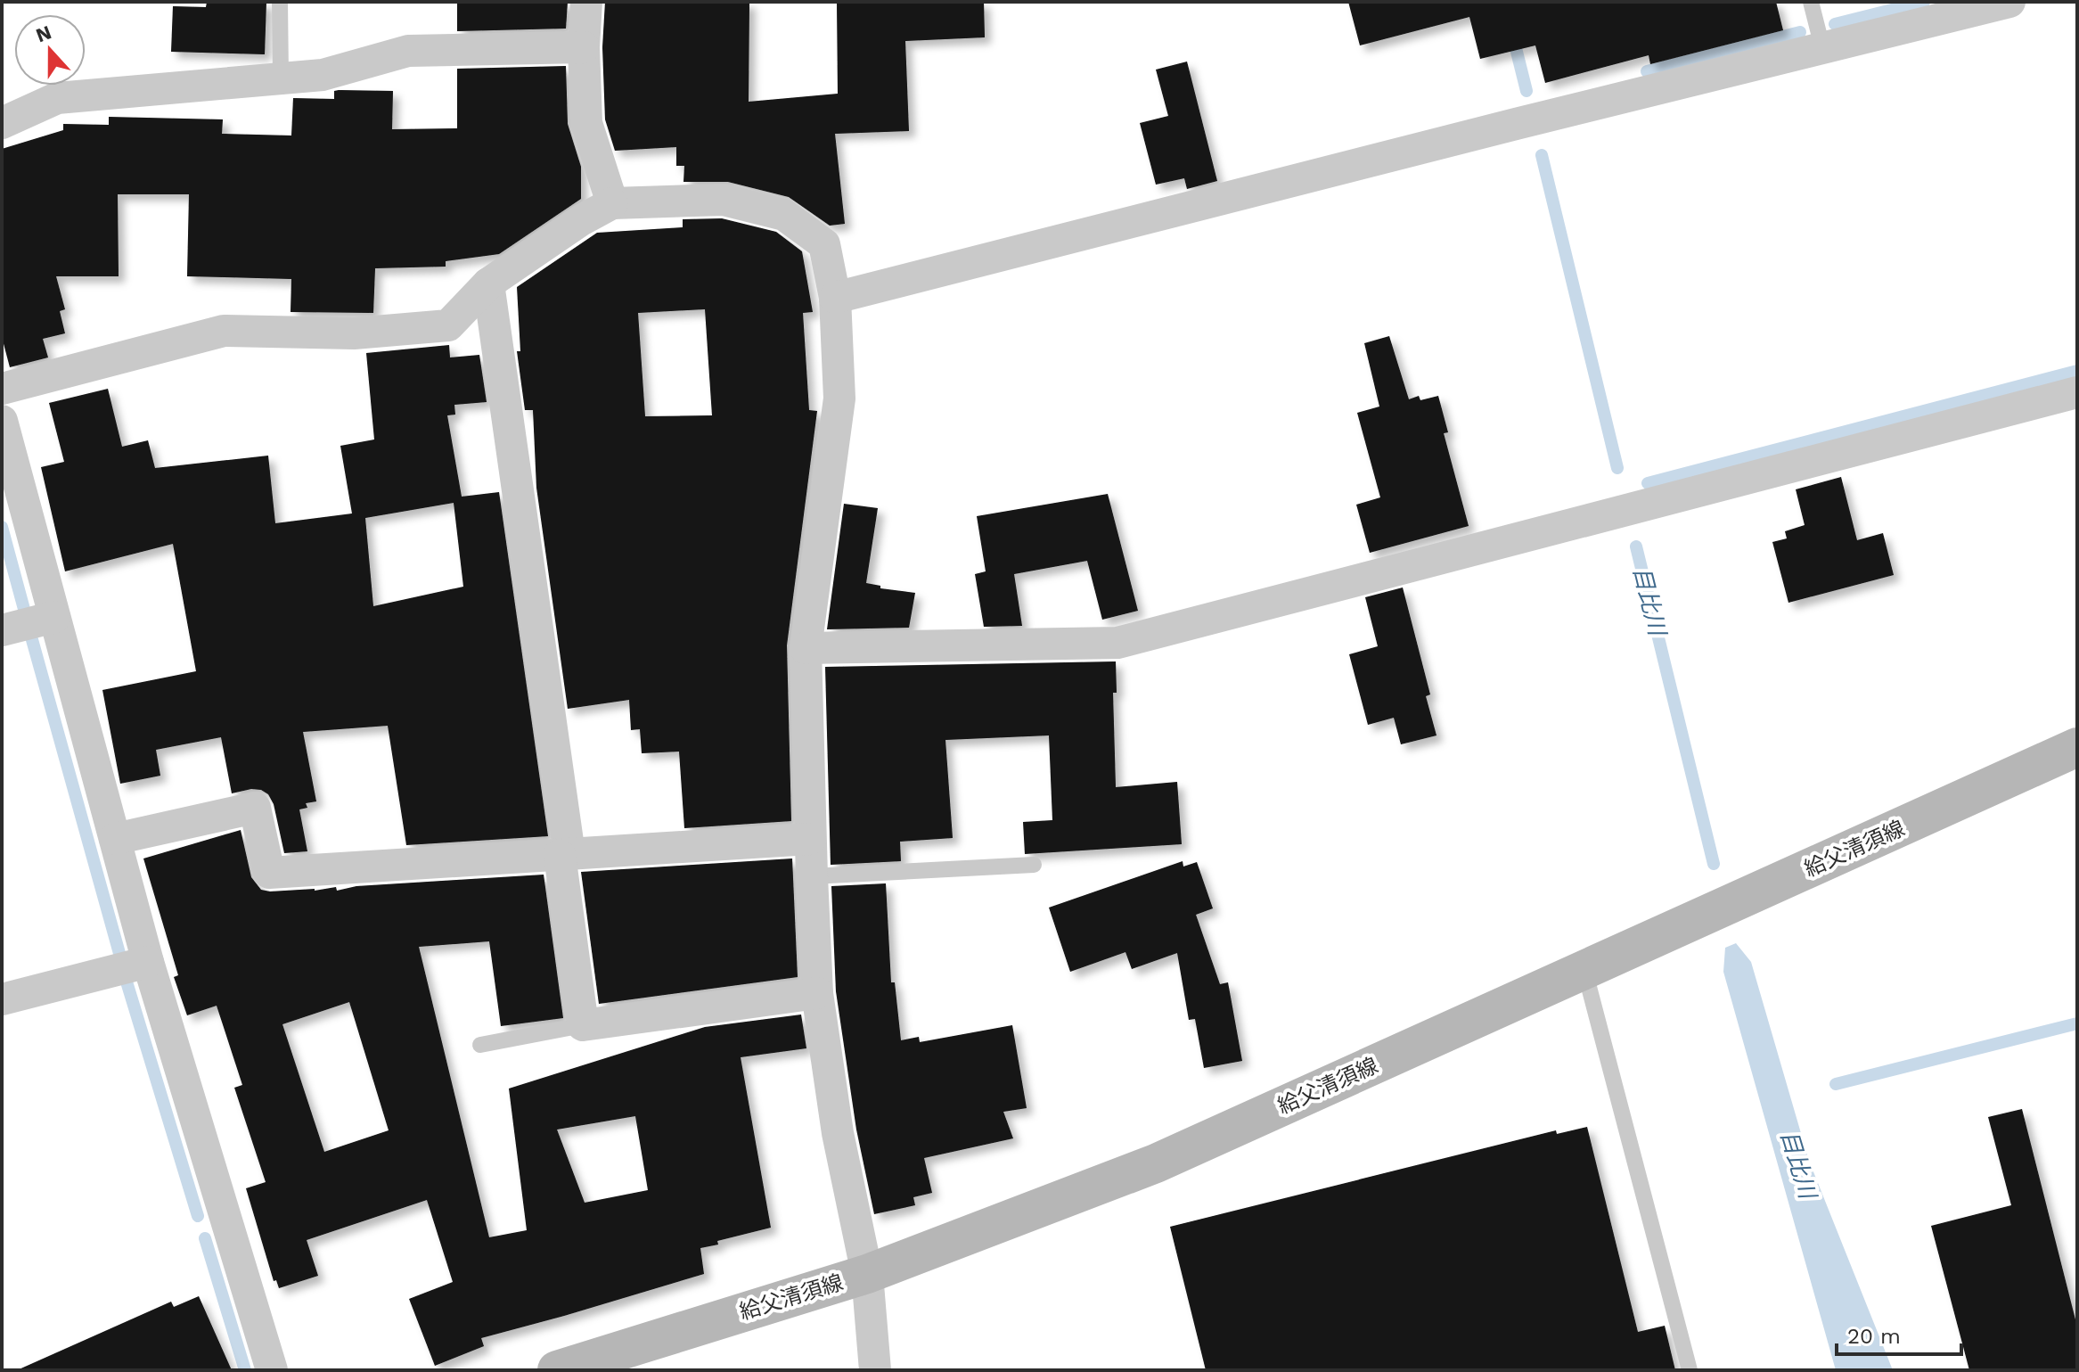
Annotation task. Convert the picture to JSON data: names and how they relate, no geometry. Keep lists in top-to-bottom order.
{
  "streets": {
    "main road": ["給父清須線"]
  },
  "water": ["目比川"],
  "scale_bar": "20 m",
  "north": "top"
}
